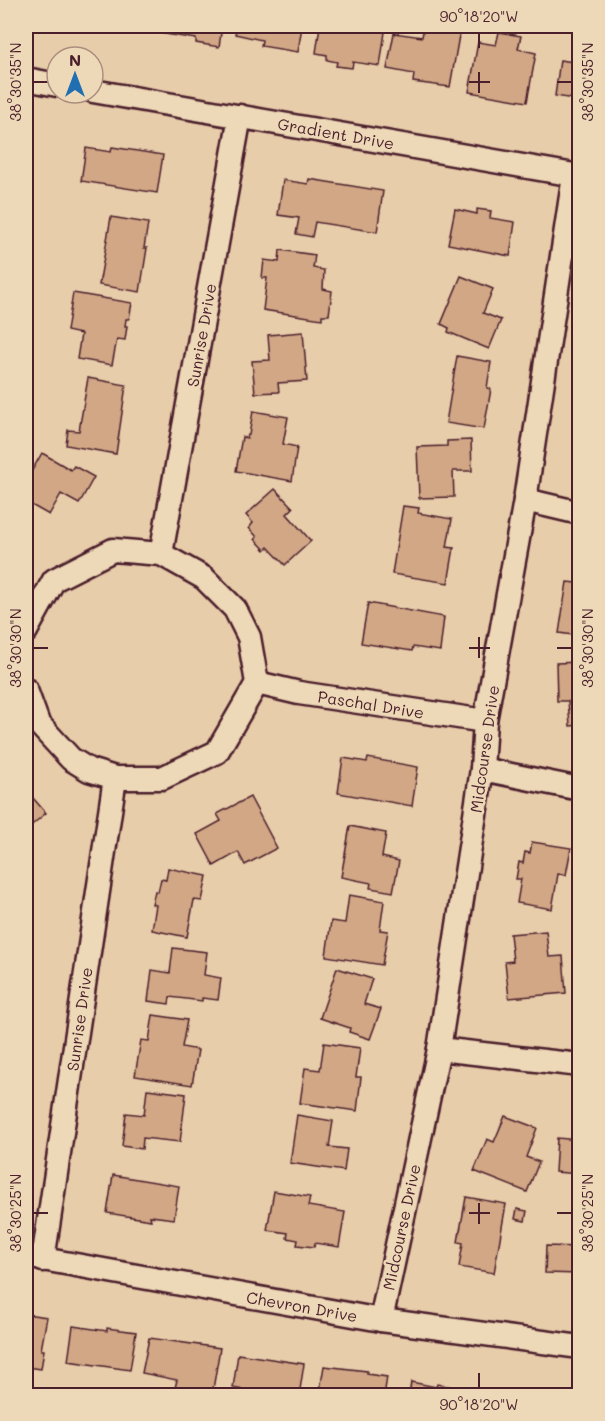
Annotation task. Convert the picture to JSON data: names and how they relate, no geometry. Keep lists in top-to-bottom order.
{
  "streets": {
    "street": [
      "Gradient Drive",
      "Sunrise Drive",
      "Paschal Drive",
      "Midcourse Drive",
      "Chevron Drive"
    ]
  },
  "crossings": [
    ["Gradient Drive", "Sunrise Drive"],
    ["Gradient Drive", "Midcourse Drive"],
    ["Sunrise Drive", "Chevron Drive"],
    ["Paschal Drive", "Midcourse Drive"],
    ["Midcourse Drive", "Chevron Drive"]
  ],
  "north": "top",
  "coordinates": [
    "90°18'20\"W",
    "38°30'35\"N",
    "38°30'30\"N",
    "38°30'25\"N"
  ]
}
